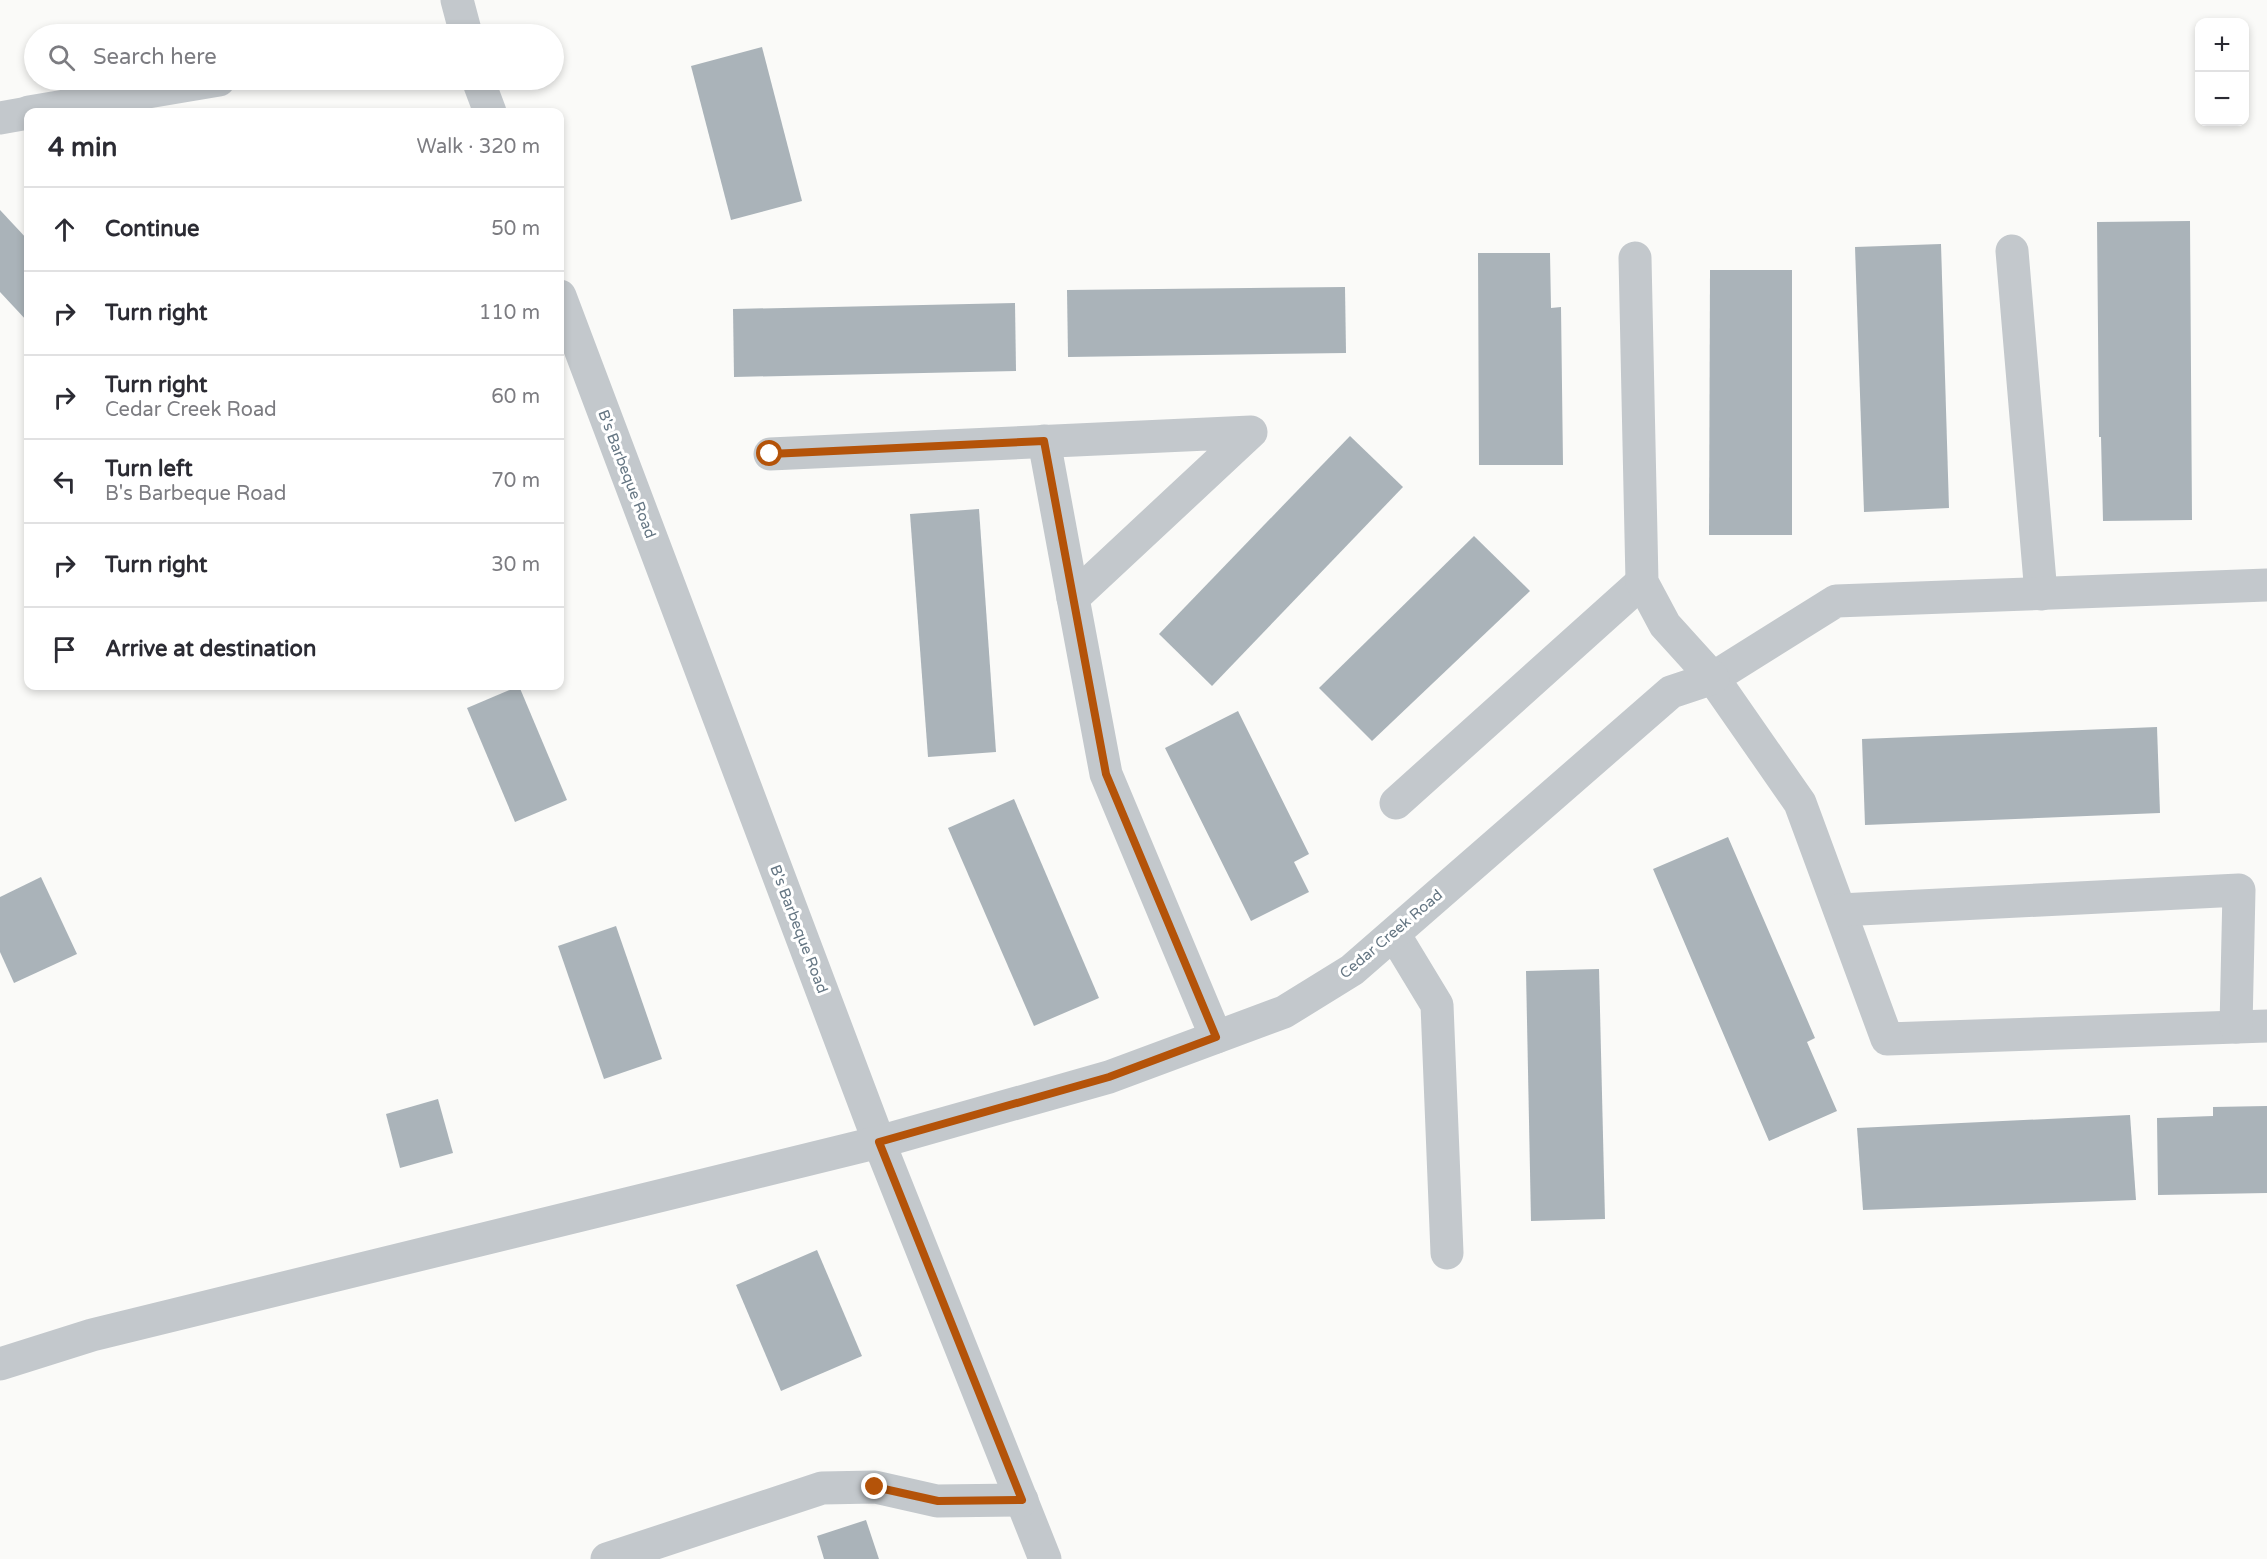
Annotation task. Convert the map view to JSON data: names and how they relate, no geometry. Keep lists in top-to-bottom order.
{
  "streets": {
    "street": ["B's Barbeque Road", "Cedar Creek Road"]
  },
  "crossings": [
    ["B's Barbeque Road", "Cedar Creek Road"]
  ],
  "page": {
    "map_buttons": ["+", "−"],
    "search": "Search here",
    "heading": ["4 min", "Walk · 320 m"],
    "list": [
      ["Continue", "50 m"],
      ["Turn right", "110 m"],
      ["Turn right", "Cedar Creek Road", "60 m"],
      ["Turn left", "B's Barbeque Road", "70 m"],
      ["Turn right", "30 m"],
      "Arrive at destination"
    ]
  }
}
